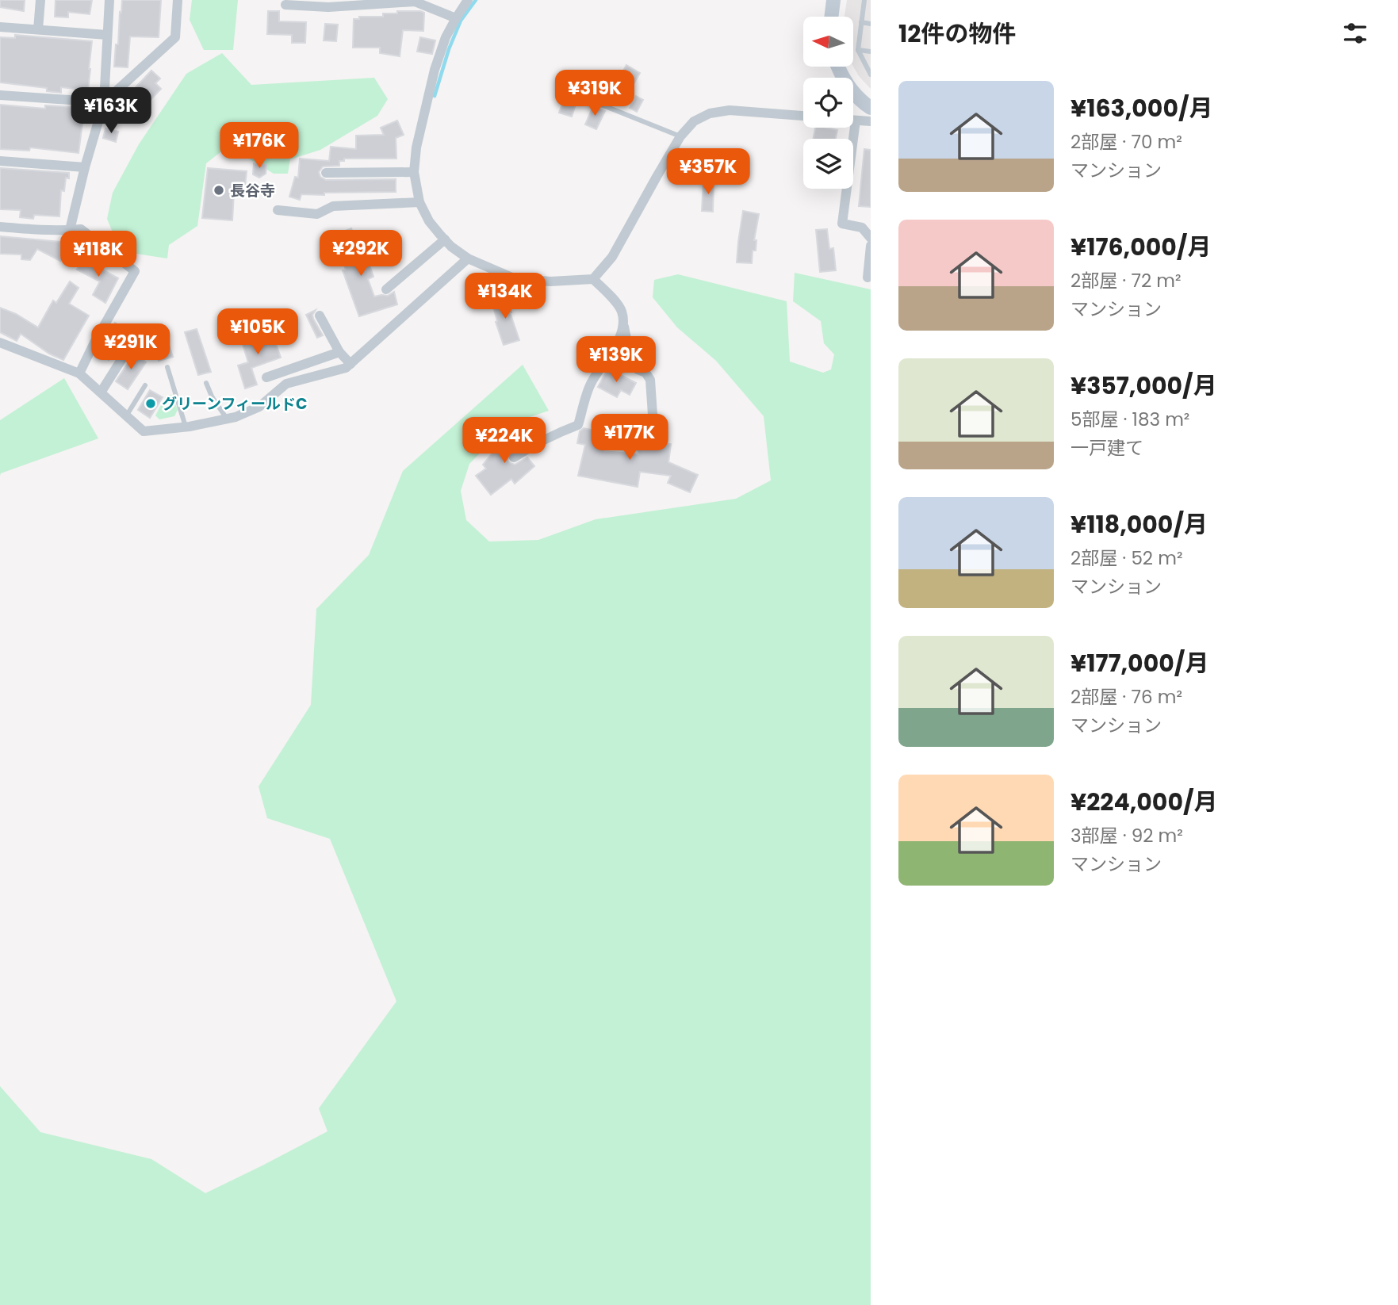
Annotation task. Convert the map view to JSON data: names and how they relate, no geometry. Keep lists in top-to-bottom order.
{
  "places": ["長谷寺", "グリーンフィールドC"],
  "north": "left",
  "page": {
    "heading": "12件の物件",
    "list": [
      {
        "name": "¥163,000/月",
        "note": "2部屋 · 70 m² · マンション"
      },
      {
        "name": "¥176,000/月",
        "note": "2部屋 · 72 m² · マンション"
      },
      {
        "name": "¥357,000/月",
        "note": "5部屋 · 183 m² · 一戸建て"
      },
      {
        "name": "¥118,000/月",
        "note": "2部屋 · 52 m² · マンション"
      },
      {
        "name": "¥177,000/月",
        "note": "2部屋 · 76 m² · マンション"
      },
      {
        "name": "¥224,000/月",
        "note": "3部屋 · 92 m² · マンション"
      }
    ],
    "price": [
      "¥319K",
      "¥163K",
      "¥176K",
      "¥357K",
      "¥292K",
      "¥118K",
      "¥134K",
      "¥105K",
      "¥291K",
      "¥139K",
      "¥177K",
      "¥224K"
    ]
  }
}
